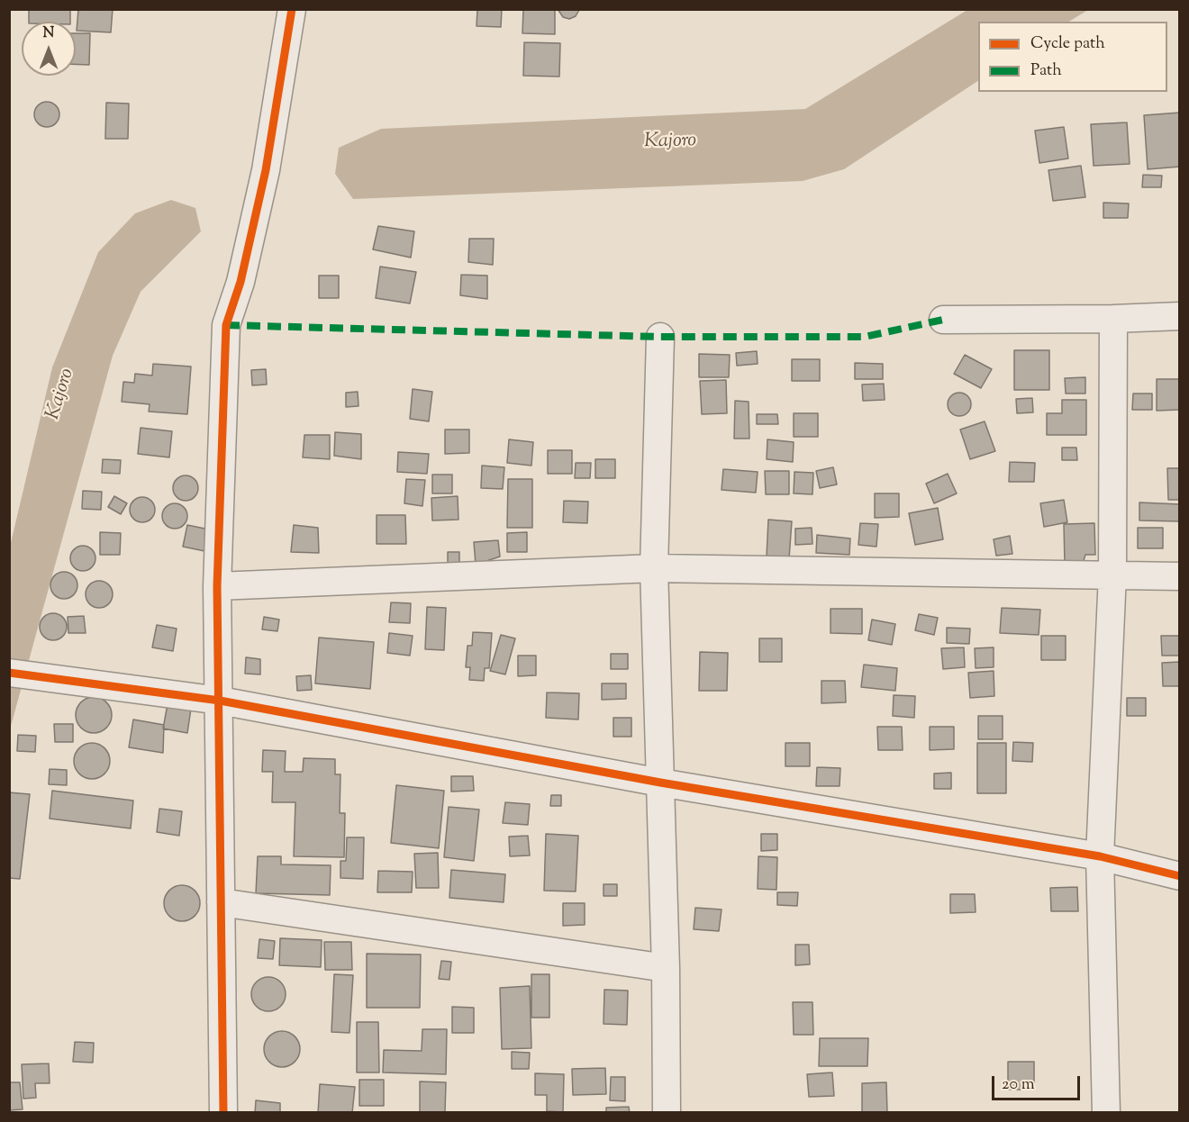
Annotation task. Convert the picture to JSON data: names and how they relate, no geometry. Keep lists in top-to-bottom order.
{
  "water": ["Kajoro"],
  "legend": ["Cycle path", "Path"],
  "scale_bar": "20 m",
  "north": "top"
}
